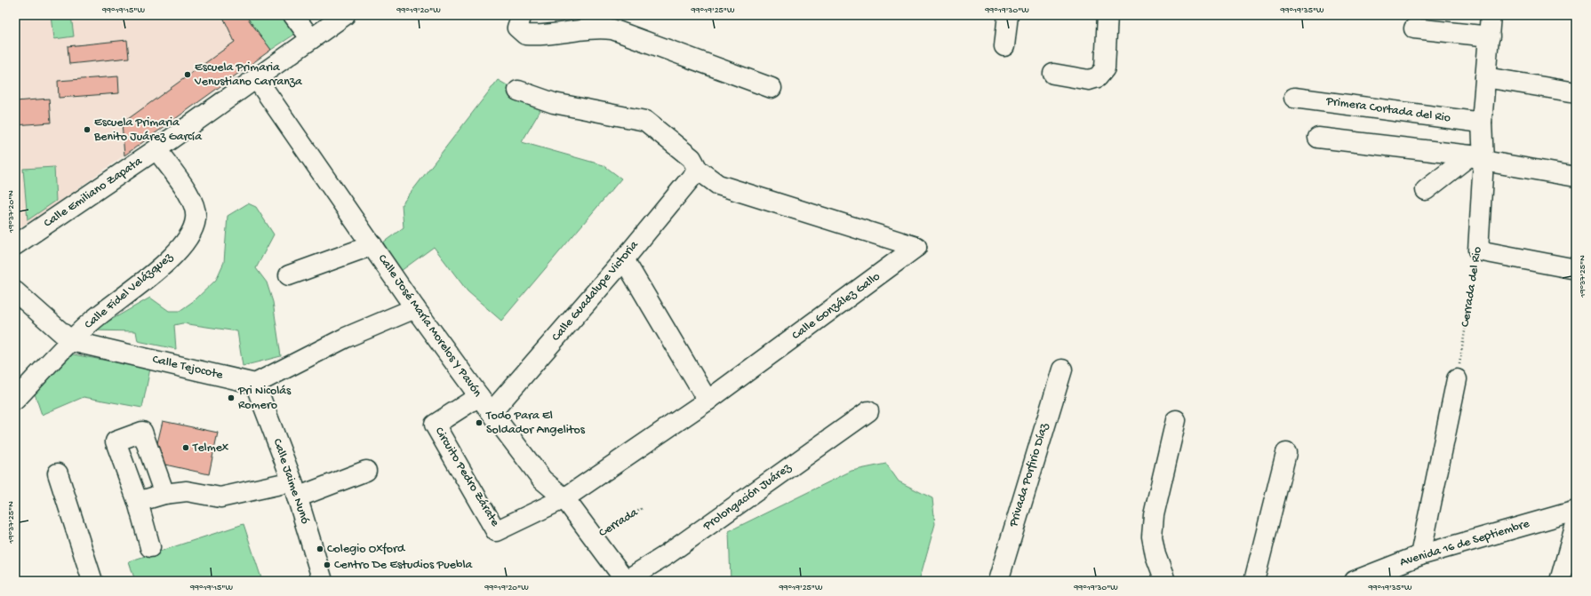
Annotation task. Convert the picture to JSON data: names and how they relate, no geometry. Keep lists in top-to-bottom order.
{
  "streets": {
    "street": [
      "Primera Cortada del Rio",
      "Calle Emiliano Zapata",
      "Cerrada del Rio",
      "Calle Fidel Velázquez",
      "Calle Guadalupe Victoria",
      "Calle González Gallo",
      "Calle José María Morelos Y Pavón",
      "Calle Tejocote",
      "Privada Porfirio Díaz",
      "Circuito Pedro Zárate",
      "Calle Jaime Nunó",
      "Prolongación Juárez",
      "Avenida 16 de Septiembre"
    ],
    "path": ["Cerrada"]
  },
  "crossings": [
    ["Primera Cortada del Rio", "Cerrada del Rio"],
    ["Calle Emiliano Zapata", "Calle Fidel Velázquez"],
    ["Calle Emiliano Zapata", "Calle José María Morelos Y Pavón"],
    ["Calle Fidel Velázquez", "Calle Tejocote"],
    ["Calle Guadalupe Victoria", "Calle González Gallo"],
    ["Calle Guadalupe Victoria", "Calle José María Morelos Y Pavón"],
    ["Calle González Gallo", "Calle José María Morelos Y Pavón"],
    ["Calle González Gallo", "Circuito Pedro Zárate"],
    ["Calle José María Morelos Y Pavón", "Circuito Pedro Zárate"],
    ["Calle José María Morelos Y Pavón", "Prolongación Juárez"],
    ["Calle José María Morelos Y Pavón", "Cerrada"],
    ["Calle Tejocote", "Calle Jaime Nunó"]
  ],
  "places": [
    "Escuela Primaria Venustiano Carranza",
    "Escuela Primaria Benito Juárez García",
    "Pri Nicolás Romero",
    "Todo Para El Soldador Angelitos",
    "Telmex",
    "Colegio Oxford",
    "Centro De Estudios Puebla"
  ],
  "coordinates": [
    "99°19'15\"W",
    "99°19'20\"W",
    "99°19'25\"W",
    "99°19'30\"W",
    "99°19'35\"W",
    "19°37'20\"N",
    "19°37'25\"N"
  ]
}
